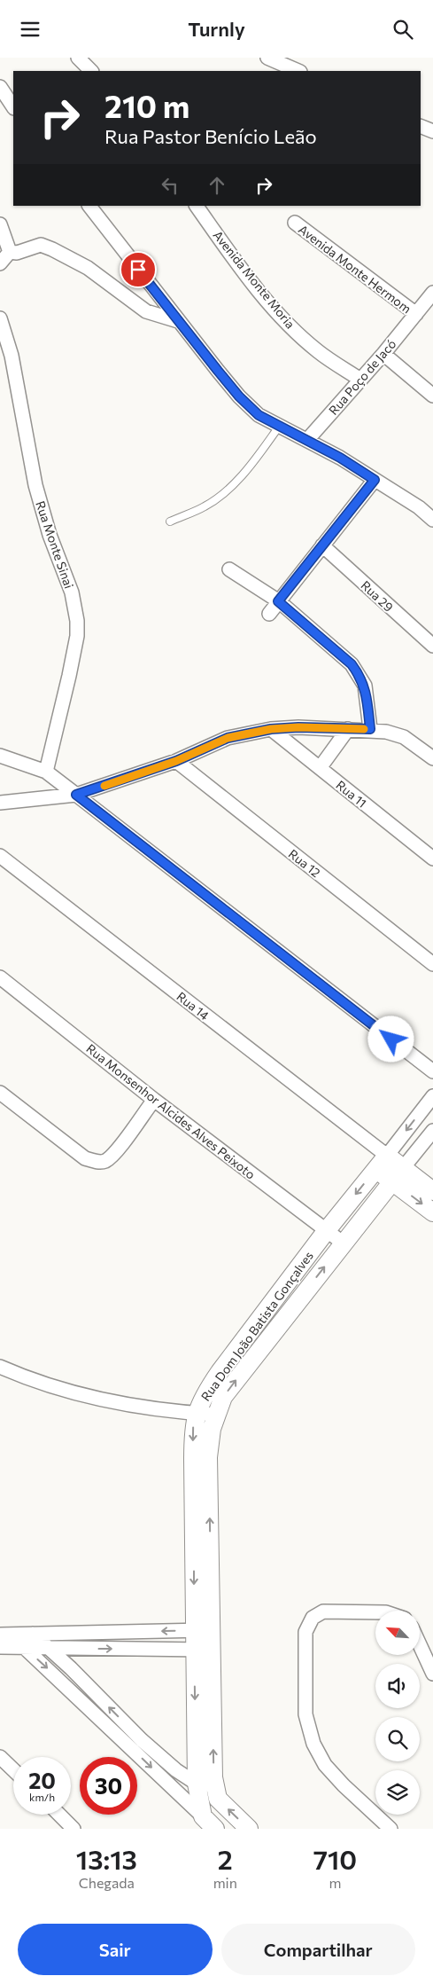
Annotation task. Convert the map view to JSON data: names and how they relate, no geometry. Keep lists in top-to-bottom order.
{
  "streets": {
    "street": [
      "Avenida Monte Hermom",
      "Avenida Monte Moria",
      "Rua Poço de Jacó",
      "Rua Monte Sinai",
      "Rua 29",
      "Rua 11",
      "Rua 12",
      "Rua 14",
      "Rua Monsenhor Alcides Alves Peixoto",
      "Rua Dom João Batista Gonçalves"
    ]
  },
  "crossings": [
    ["Avenida Monte Hermom", "Rua Poço de Jacó"],
    ["Avenida Monte Moria", "Rua Poço de Jacó"],
    ["Rua 14", "Rua Dom João Batista Gonçalves"],
    ["Rua Monsenhor Alcides Alves Peixoto", "Rua Dom João Batista Gonçalves"]
  ],
  "north": "top left",
  "page": {
    "header": "Turnly",
    "turn": ["210 m", "Rua Pastor Benício Leão"],
    "speed": "20 km/h",
    "limit": "30",
    "eta": [
      "13:13",
      "Chegada",
      "2",
      "min",
      "710",
      "m"
    ],
    "buttons": ["Sair", "Compartilhar"]
  }
}
